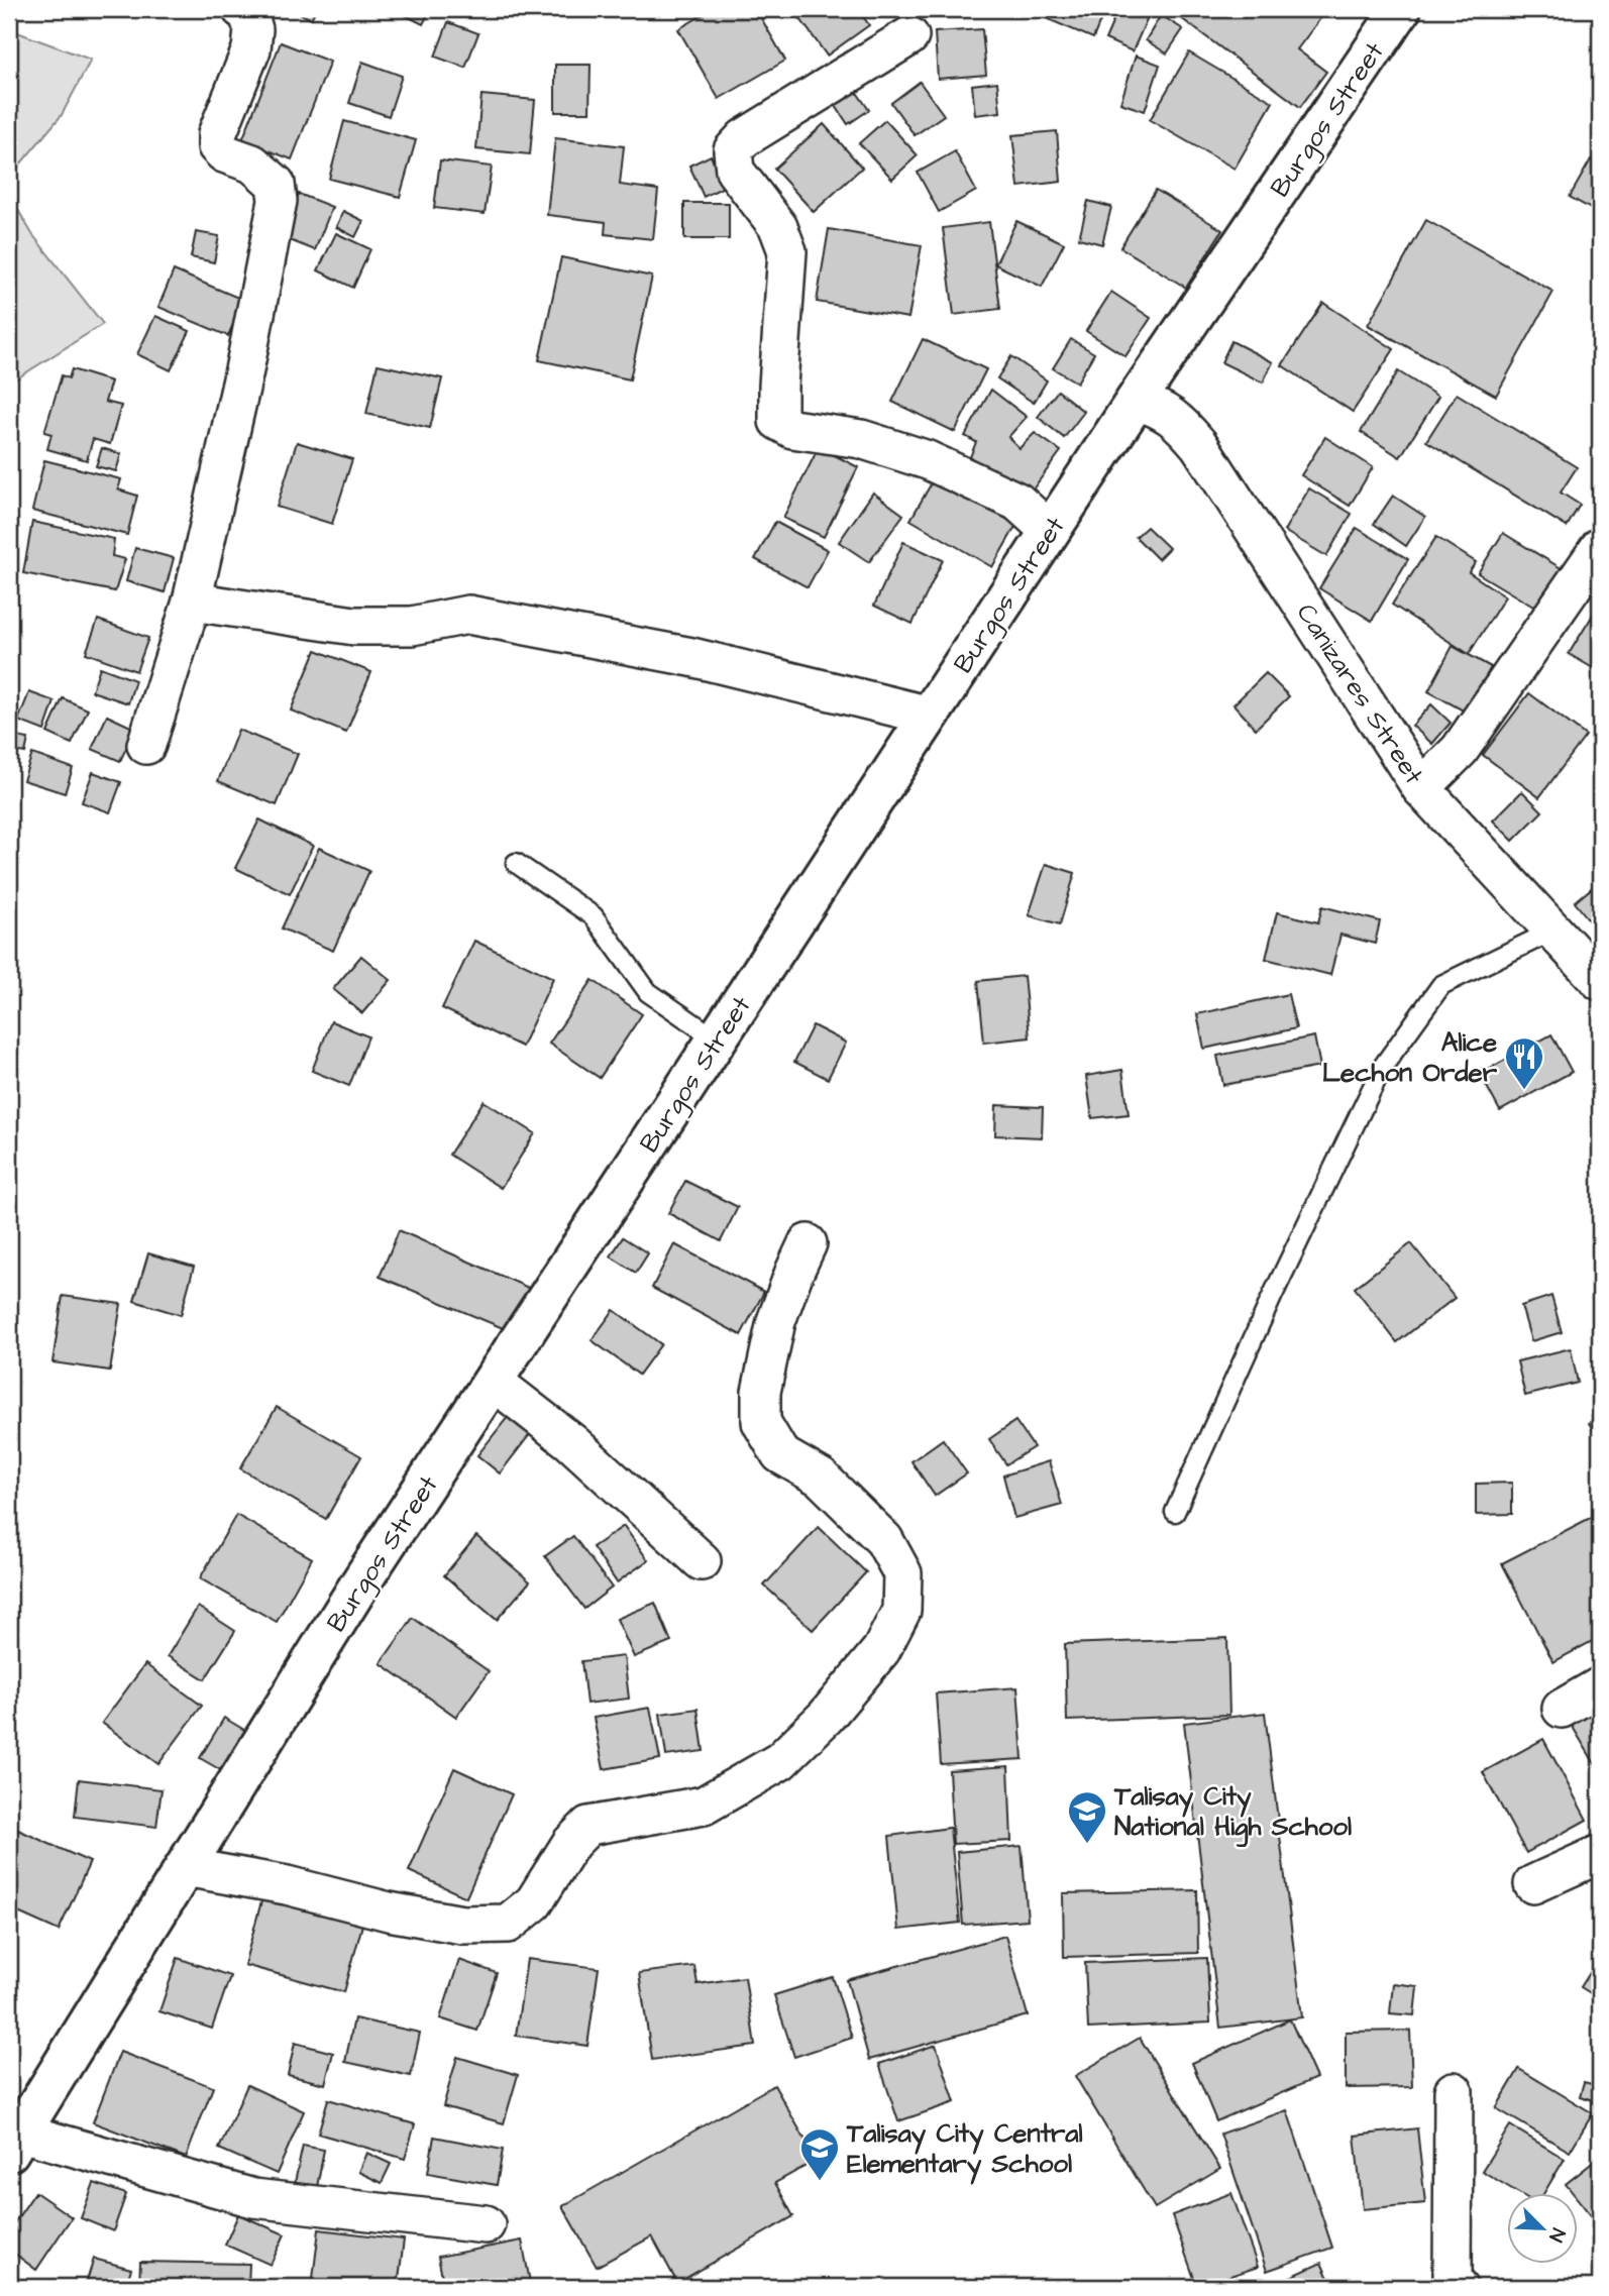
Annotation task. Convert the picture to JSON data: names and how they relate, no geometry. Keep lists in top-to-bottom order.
{
  "streets": {
    "street": ["Burgos Street", "Canizares Street"]
  },
  "crossings": [
    ["Burgos Street", "Canizares Street"]
  ],
  "places": {
    "restaurant": ["Alice Lechon Order"],
    "school or university": ["Talisay City National High School", "Talisay City Central Elementary School"]
  },
  "north": "bottom right"
}
